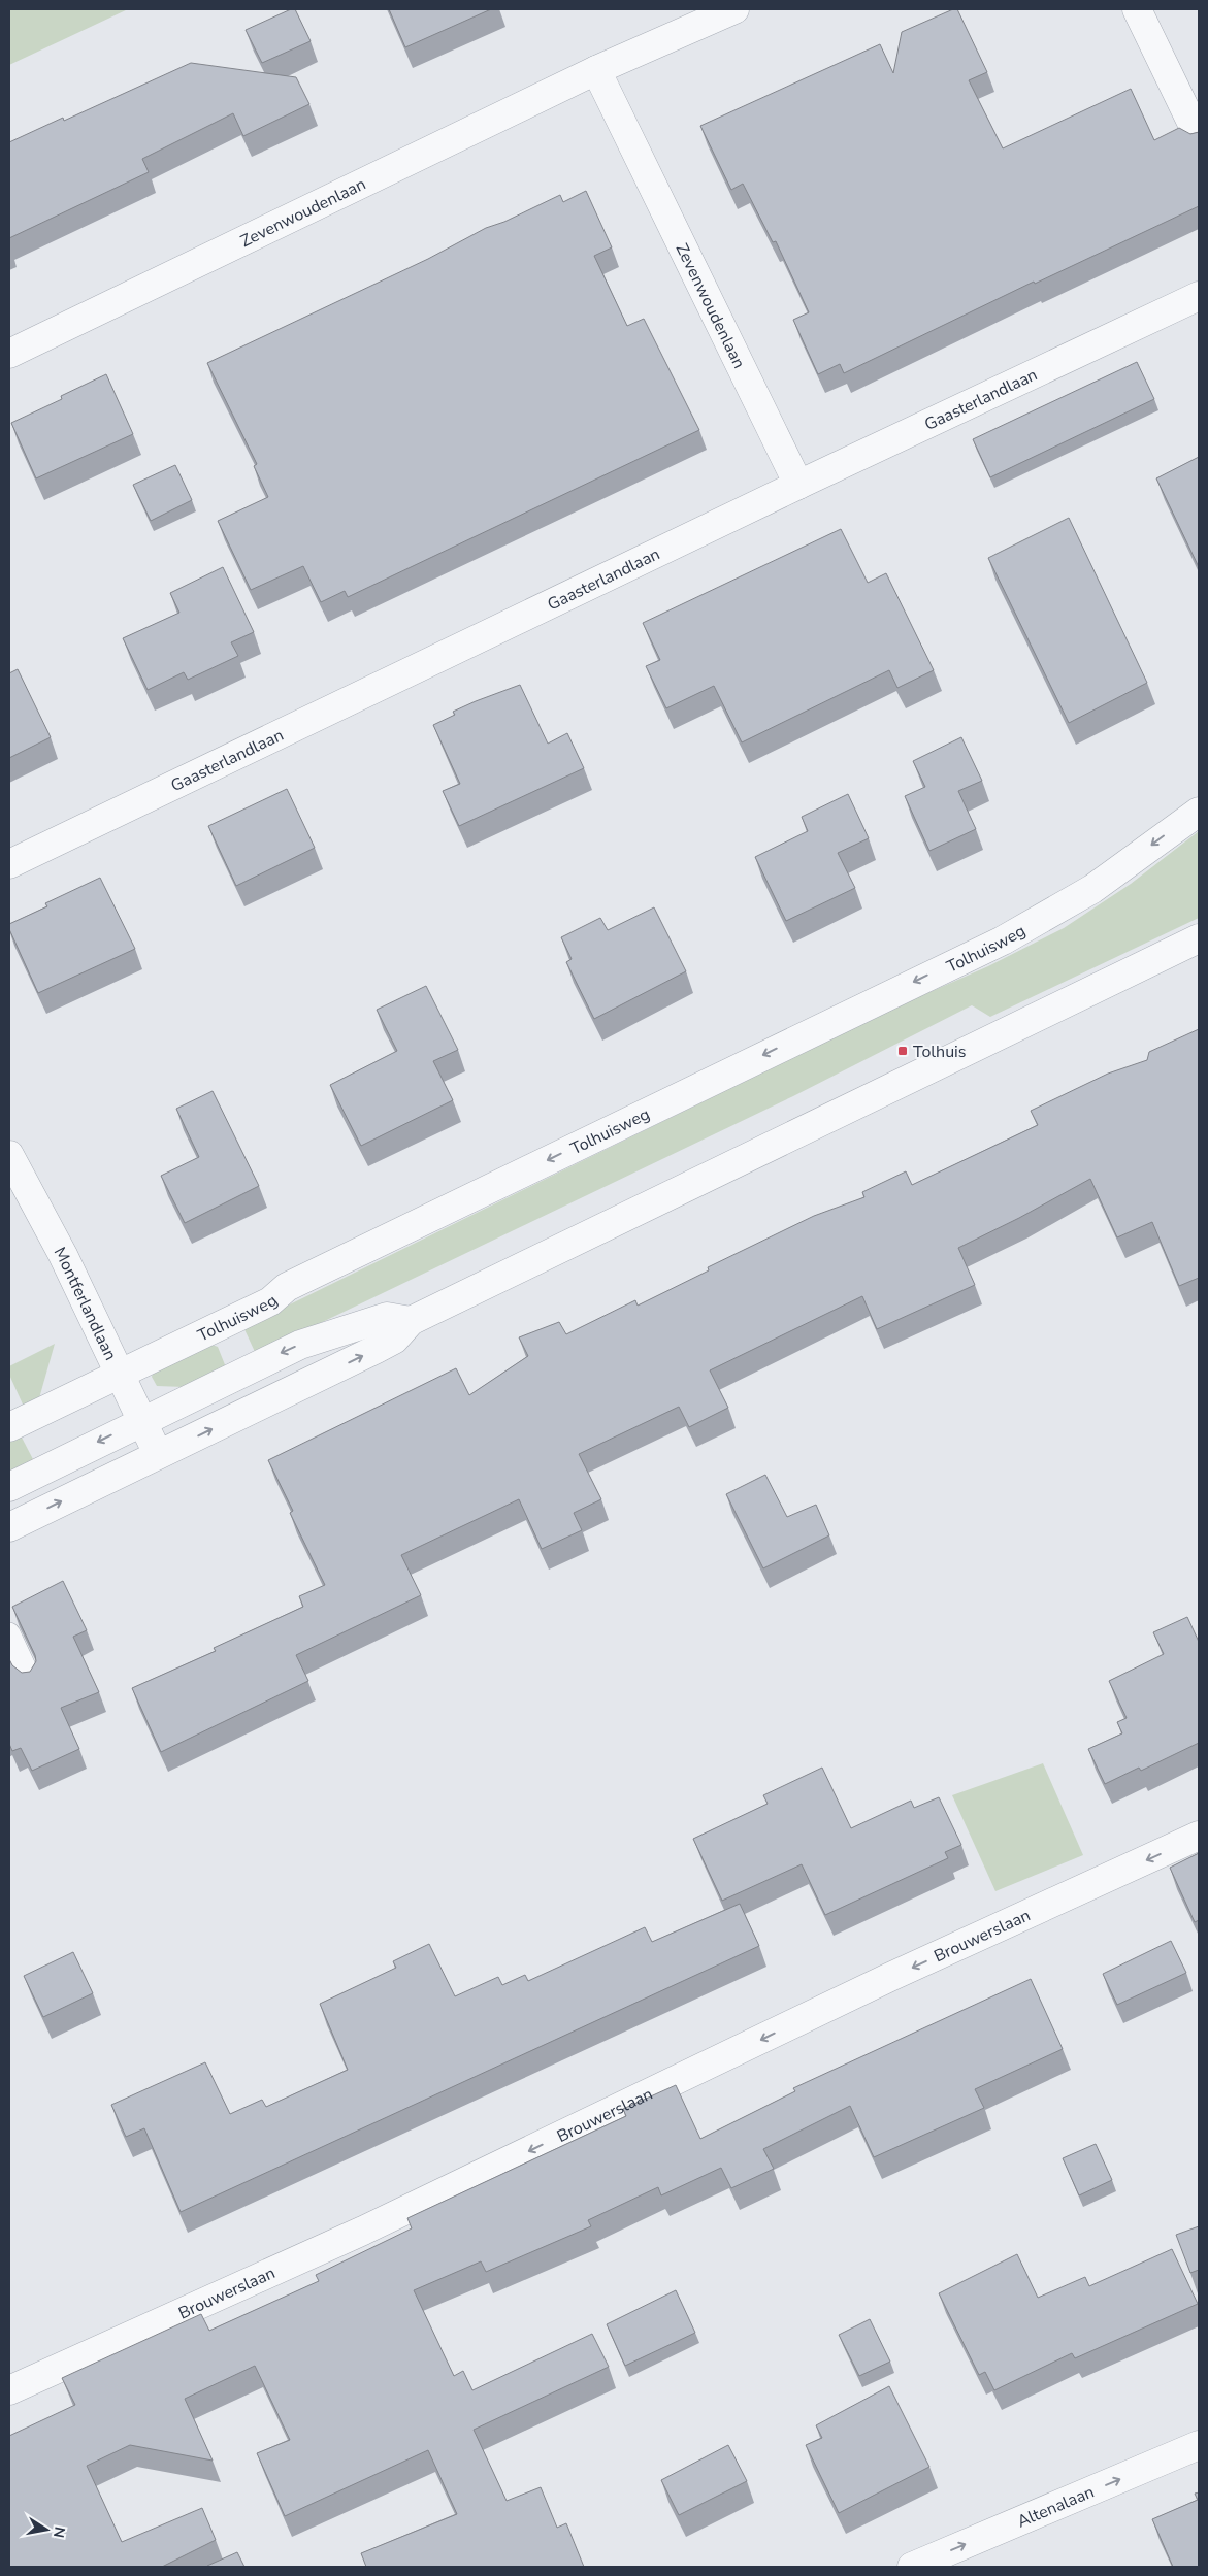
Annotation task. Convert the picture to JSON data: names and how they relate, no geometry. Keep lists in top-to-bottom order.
{
  "streets": {
    "street": [
      "Zevenwoudenlaan",
      "Gaasterlandlaan",
      "Tolhuisweg",
      "Montferlandlaan",
      "Brouwerslaan",
      "Altenalaan"
    ]
  },
  "crossings": [
    ["Zevenwoudenlaan", "Gaasterlandlaan"],
    ["Tolhuisweg", "Montferlandlaan"]
  ],
  "one_way": ["Brouwerslaan", "Altenalaan"],
  "places": {
    "transit": ["Tolhuis"]
  },
  "north": "right"
}
